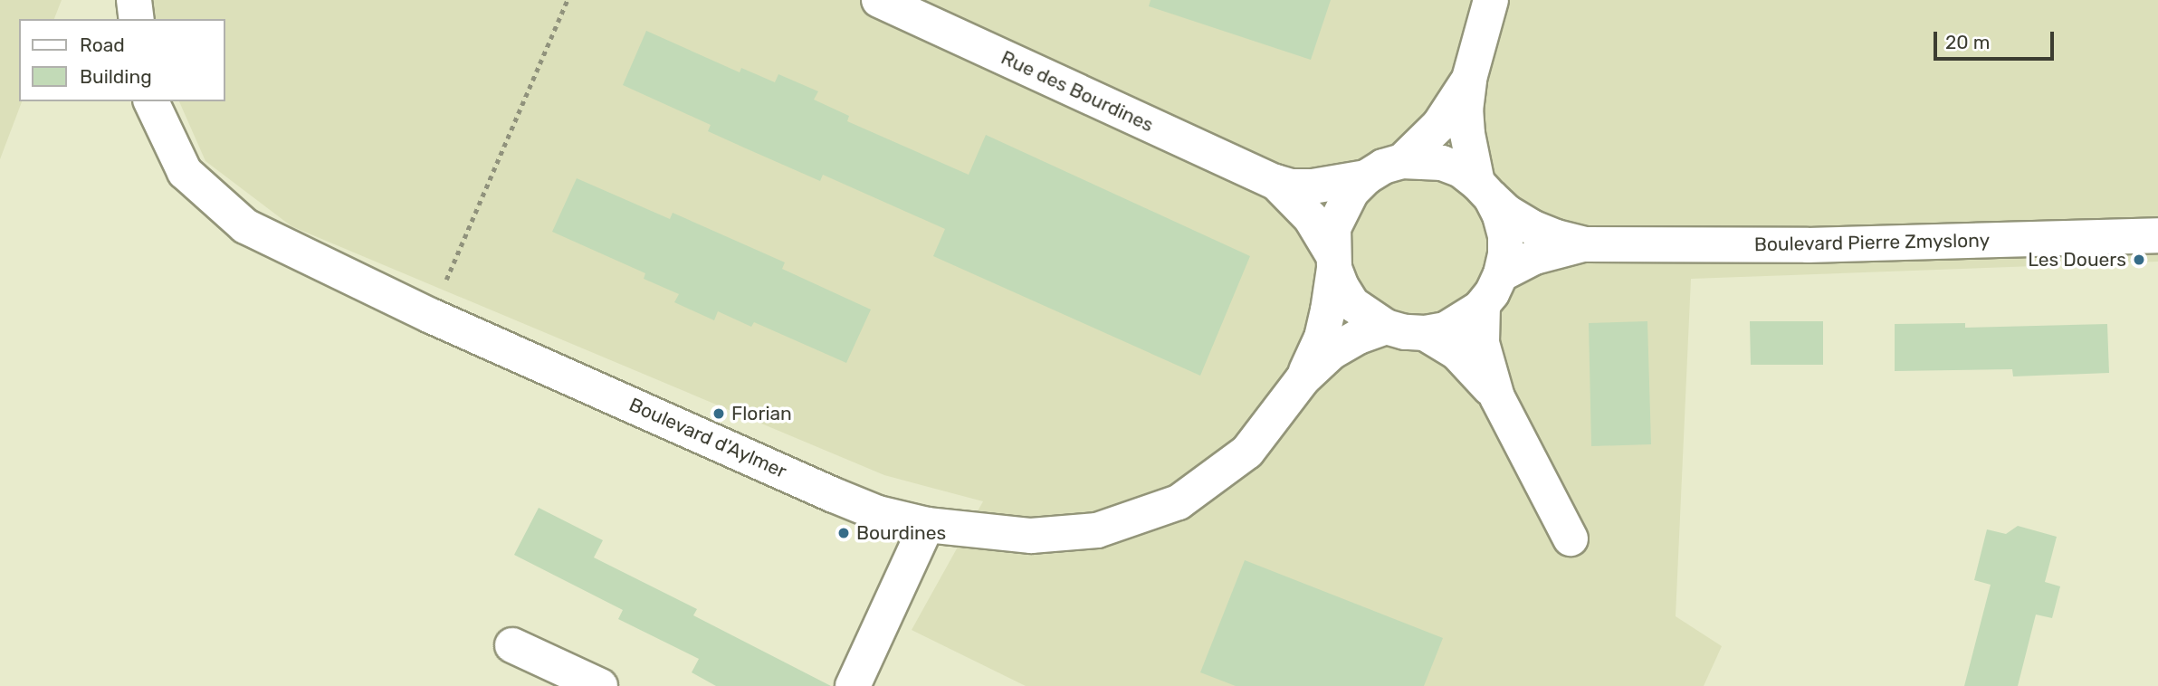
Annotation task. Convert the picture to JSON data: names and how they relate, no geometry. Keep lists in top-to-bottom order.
{
  "streets": {
    "street": ["Rue des Bourdines", "Boulevard Pierre Zmyslony", "Boulevard d'Aylmer"]
  },
  "crossings": [
    ["Rue des Bourdines", "Boulevard Pierre Zmyslony"],
    ["Rue des Bourdines", "Boulevard d'Aylmer"],
    ["Boulevard Pierre Zmyslony", "Boulevard d'Aylmer"]
  ],
  "places": ["Les Douers", "Florian", "Bourdines"],
  "legend": ["Road", "Building"],
  "scale_bar": "20 m"
}
